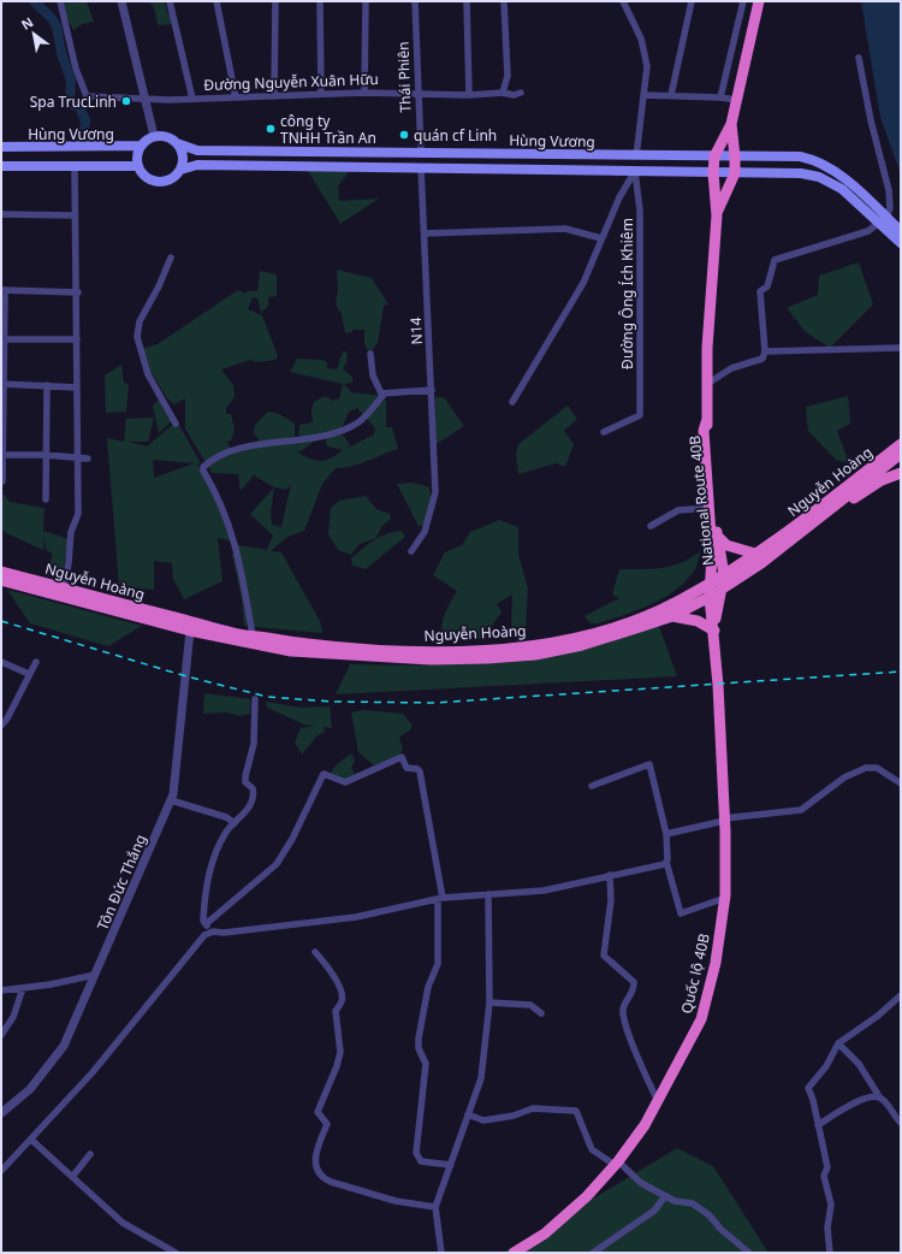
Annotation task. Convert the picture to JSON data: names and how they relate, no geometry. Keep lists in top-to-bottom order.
{
  "streets": {
    "highway": ["Nguyễn Hoàng", "National Route 40B", "Quốc lộ 40B"],
    "main road": ["Hùng Vương"],
    "street": [
      "Thái Phiên",
      "Đường Nguyễn Xuân Hữu",
      "Đường Ông Ích Khiêm",
      "N14",
      "Tôn Đức Thắng"
    ]
  },
  "crossings": [
    ["Thái Phiên", "Đường Nguyễn Xuân Hữu"],
    ["Thái Phiên", "Hùng Vương"],
    ["Hùng Vương", "Đường Ông Ích Khiêm"],
    ["Hùng Vương", "N14"],
    ["Nguyễn Hoàng", "National Route 40B"],
    ["Nguyễn Hoàng", "Tôn Đức Thắng"],
    ["National Route 40B", "Quốc lộ 40B"]
  ],
  "places": ["Spa TrucLinh", "công ty TNHH Trần An", "quán cf Linh"],
  "north": "top left"
}
